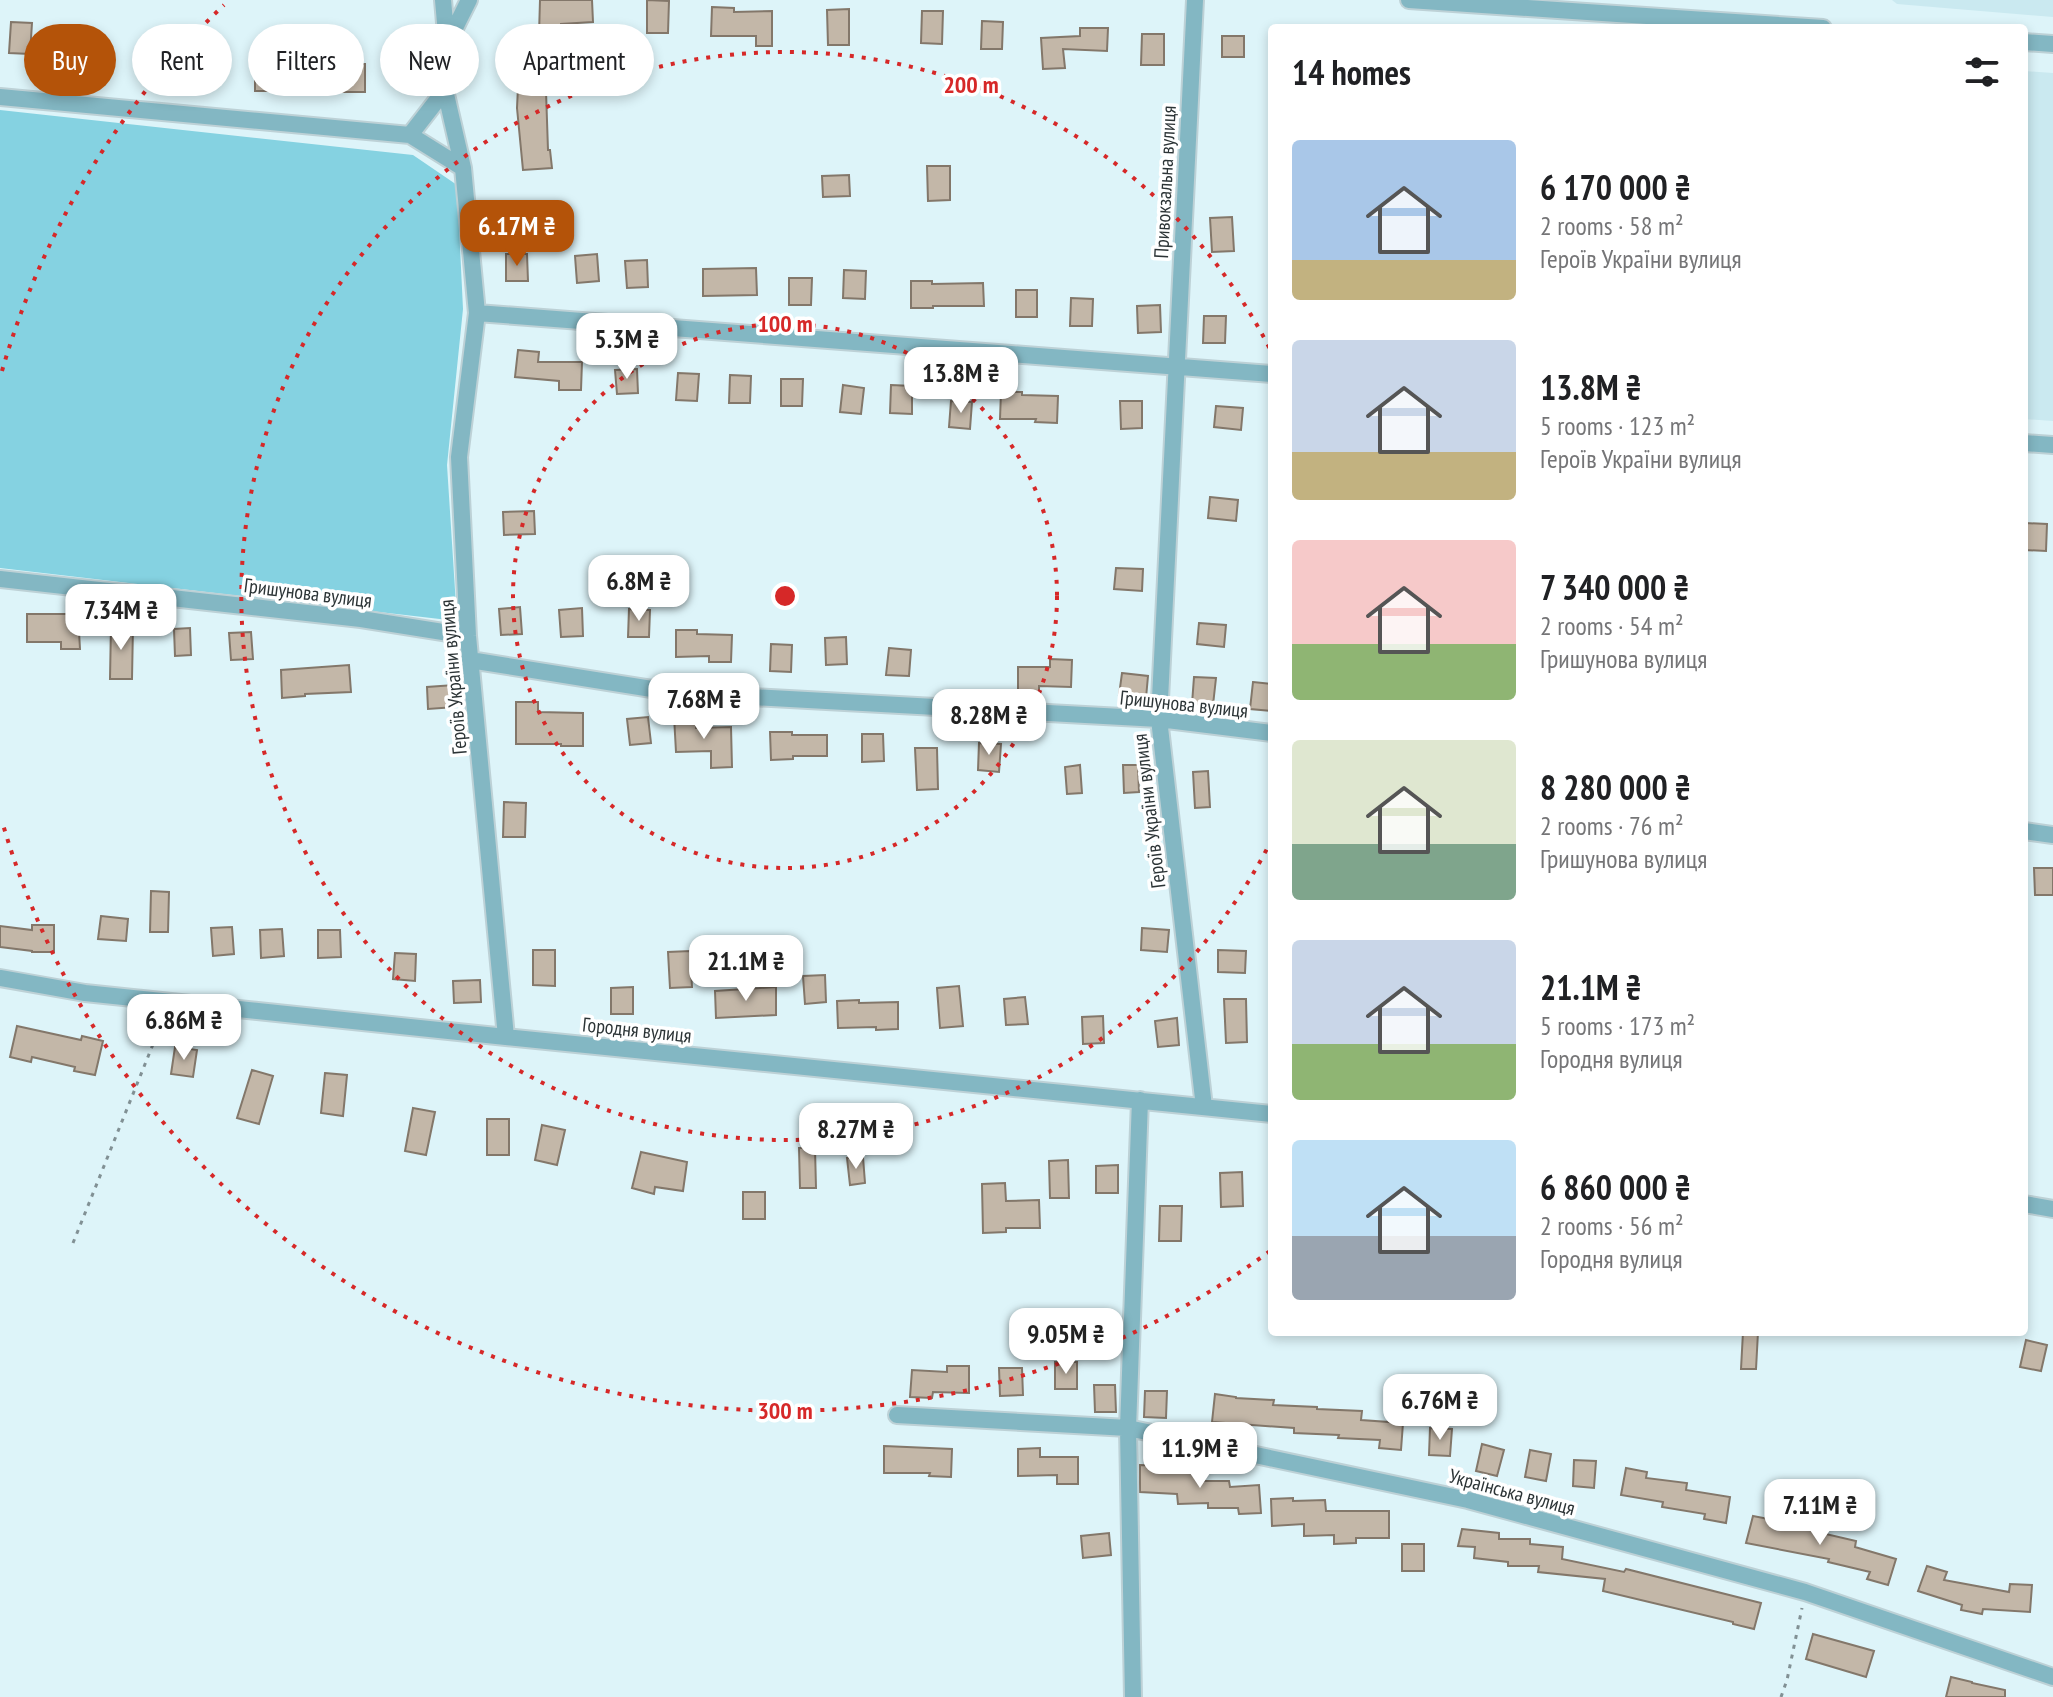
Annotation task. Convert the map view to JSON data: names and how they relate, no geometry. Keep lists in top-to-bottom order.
{
  "streets": {
    "street": [
      "Привокзальна вулиця",
      "Гришунова вулиця",
      "Героїв України вулиця",
      "Городня вулиця",
      "Українська вулиця"
    ]
  },
  "crossings": [
    ["Привокзальна вулиця", "Героїв України вулиця"],
    ["Гришунова вулиця", "Героїв України вулиця"],
    ["Героїв України вулиця", "Городня вулиця"]
  ],
  "page": {
    "chip": [
      "Buy",
      "Rent",
      "Filters",
      "New",
      "Apartment"
    ],
    "heading": "14 homes",
    "list": [
      {
        "name": "6 170 000 ₴",
        "note": "2 rooms · 58 m² · Героїв України вулиця"
      },
      {
        "name": "13.8M ₴",
        "note": "5 rooms · 123 m² · Героїв України вулиця"
      },
      {
        "name": "7 340 000 ₴",
        "note": "2 rooms · 54 m² · Гришунова вулиця"
      },
      {
        "name": "8 280 000 ₴",
        "note": "2 rooms · 76 m² · Гришунова вулиця"
      },
      {
        "name": "21.1M ₴",
        "note": "5 rooms · 173 m² · Городня вулиця"
      },
      {
        "name": "6 860 000 ₴",
        "note": "2 rooms · 56 m² · Городня вулиця"
      }
    ],
    "price": [
      "6.17M ₴",
      "5.3M ₴",
      "13.8M ₴",
      "6.8M ₴",
      "7.34M ₴",
      "7.68M ₴",
      "8.28M ₴",
      "21.1M ₴",
      "6.86M ₴",
      "8.27M ₴",
      "9.05M ₴",
      "6.76M ₴",
      "11.9M ₴",
      "7.11M ₴"
    ]
  },
  "rings": ["200 m", "100 m", "300 m"]
}
